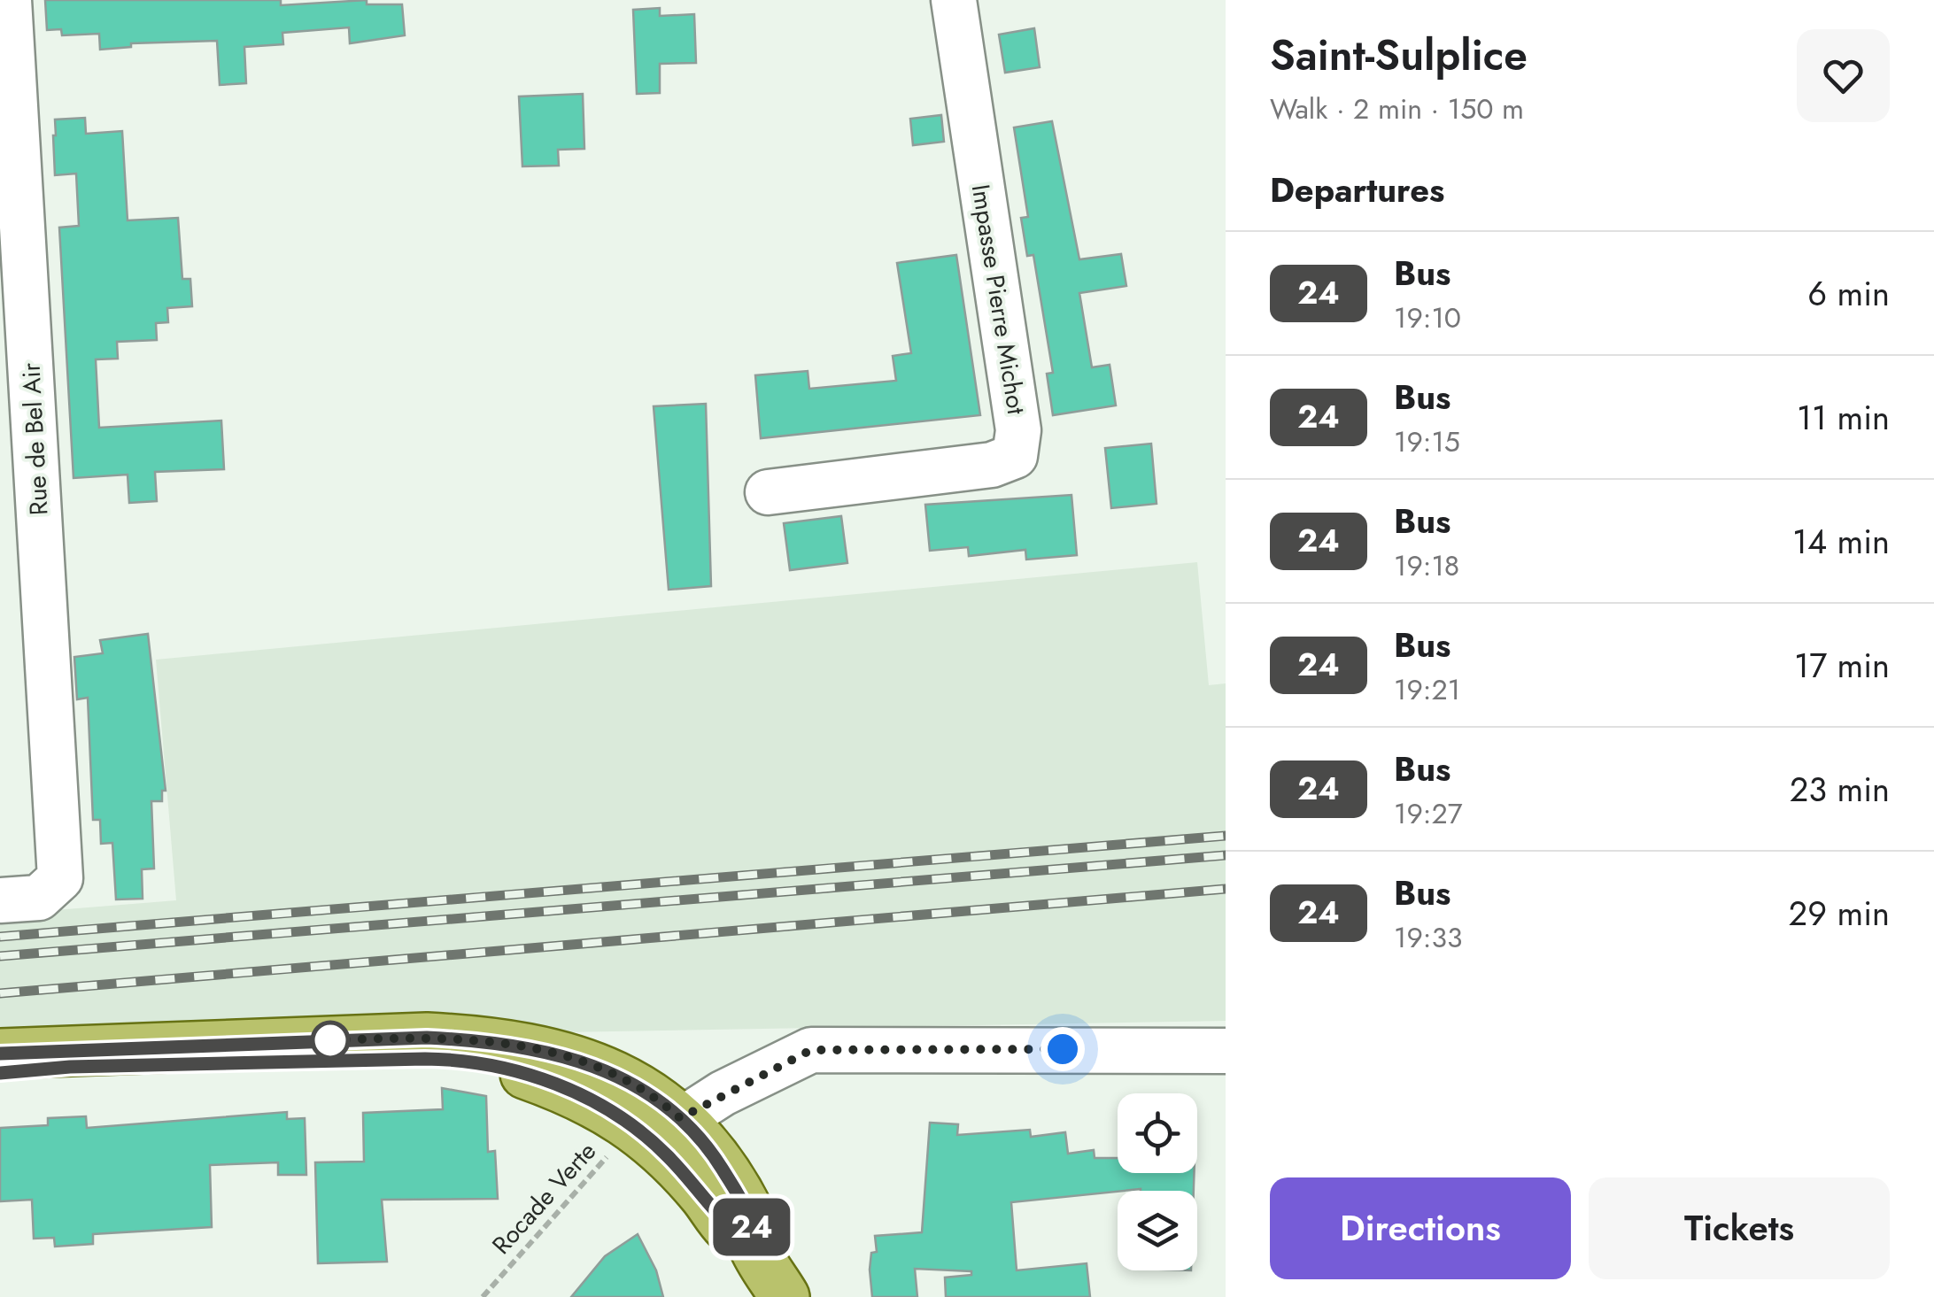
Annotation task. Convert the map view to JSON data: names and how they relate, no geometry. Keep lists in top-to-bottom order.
{
  "streets": {
    "street": ["Impasse Pierre Michot", "Rue de Bel Air"],
    "path": ["Rocade Verte"]
  },
  "lines": ["bus line 24"],
  "page": {
    "on_map": "24",
    "heading": [
      ["Saint-Sulplice", "Walk · 2 min · 150 m"],
      "Departures"
    ],
    "list": [
      {
        "mark": "24",
        "name": "Bus",
        "note": "19:10",
        "value": "6 min"
      },
      {
        "mark": "24",
        "name": "Bus",
        "note": "19:15",
        "value": "11 min"
      },
      {
        "mark": "24",
        "name": "Bus",
        "note": "19:18",
        "value": "14 min"
      },
      {
        "mark": "24",
        "name": "Bus",
        "note": "19:21",
        "value": "17 min"
      },
      {
        "mark": "24",
        "name": "Bus",
        "note": "19:27",
        "value": "23 min"
      },
      {
        "mark": "24",
        "name": "Bus",
        "note": "19:33",
        "value": "29 min"
      }
    ],
    "buttons": ["Directions", "Tickets"]
  }
}
